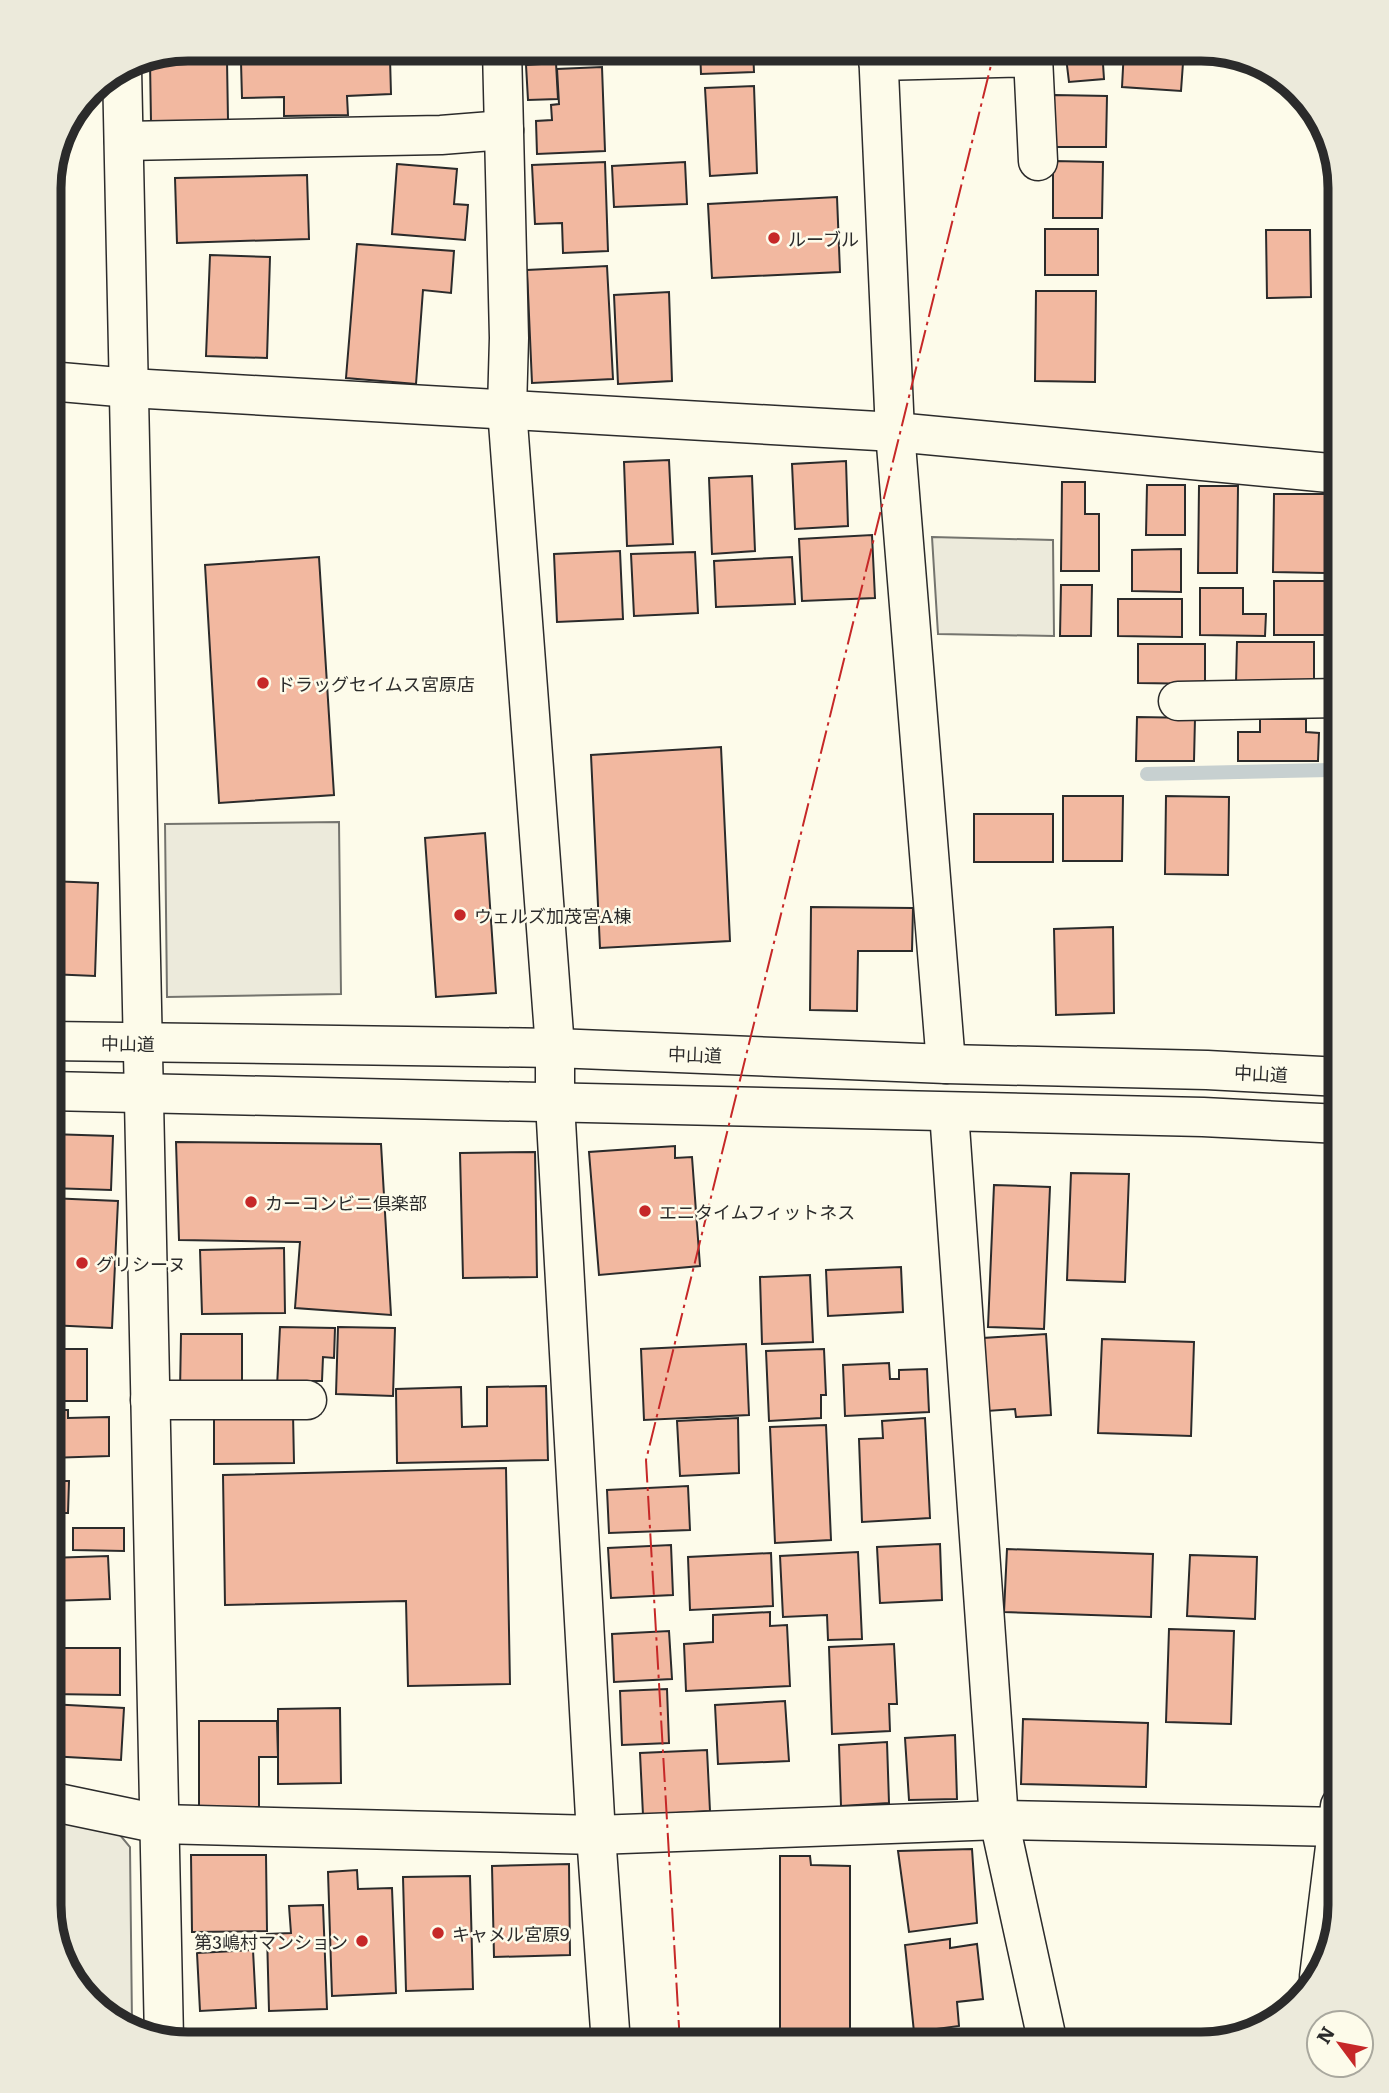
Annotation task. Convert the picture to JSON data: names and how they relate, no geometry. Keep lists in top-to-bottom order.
{
  "streets": {
    "main road": ["中山道"]
  },
  "places": [
    "ルーブル",
    "ドラッグセイムス宮原店",
    "ウェルズ加茂宮A棟",
    "カーコンビニ倶楽部",
    "エニタイムフィットネス",
    "グリシーヌ",
    "キャメル宮原9",
    "第3嶋村マンション"
  ],
  "north": "top left"
}
